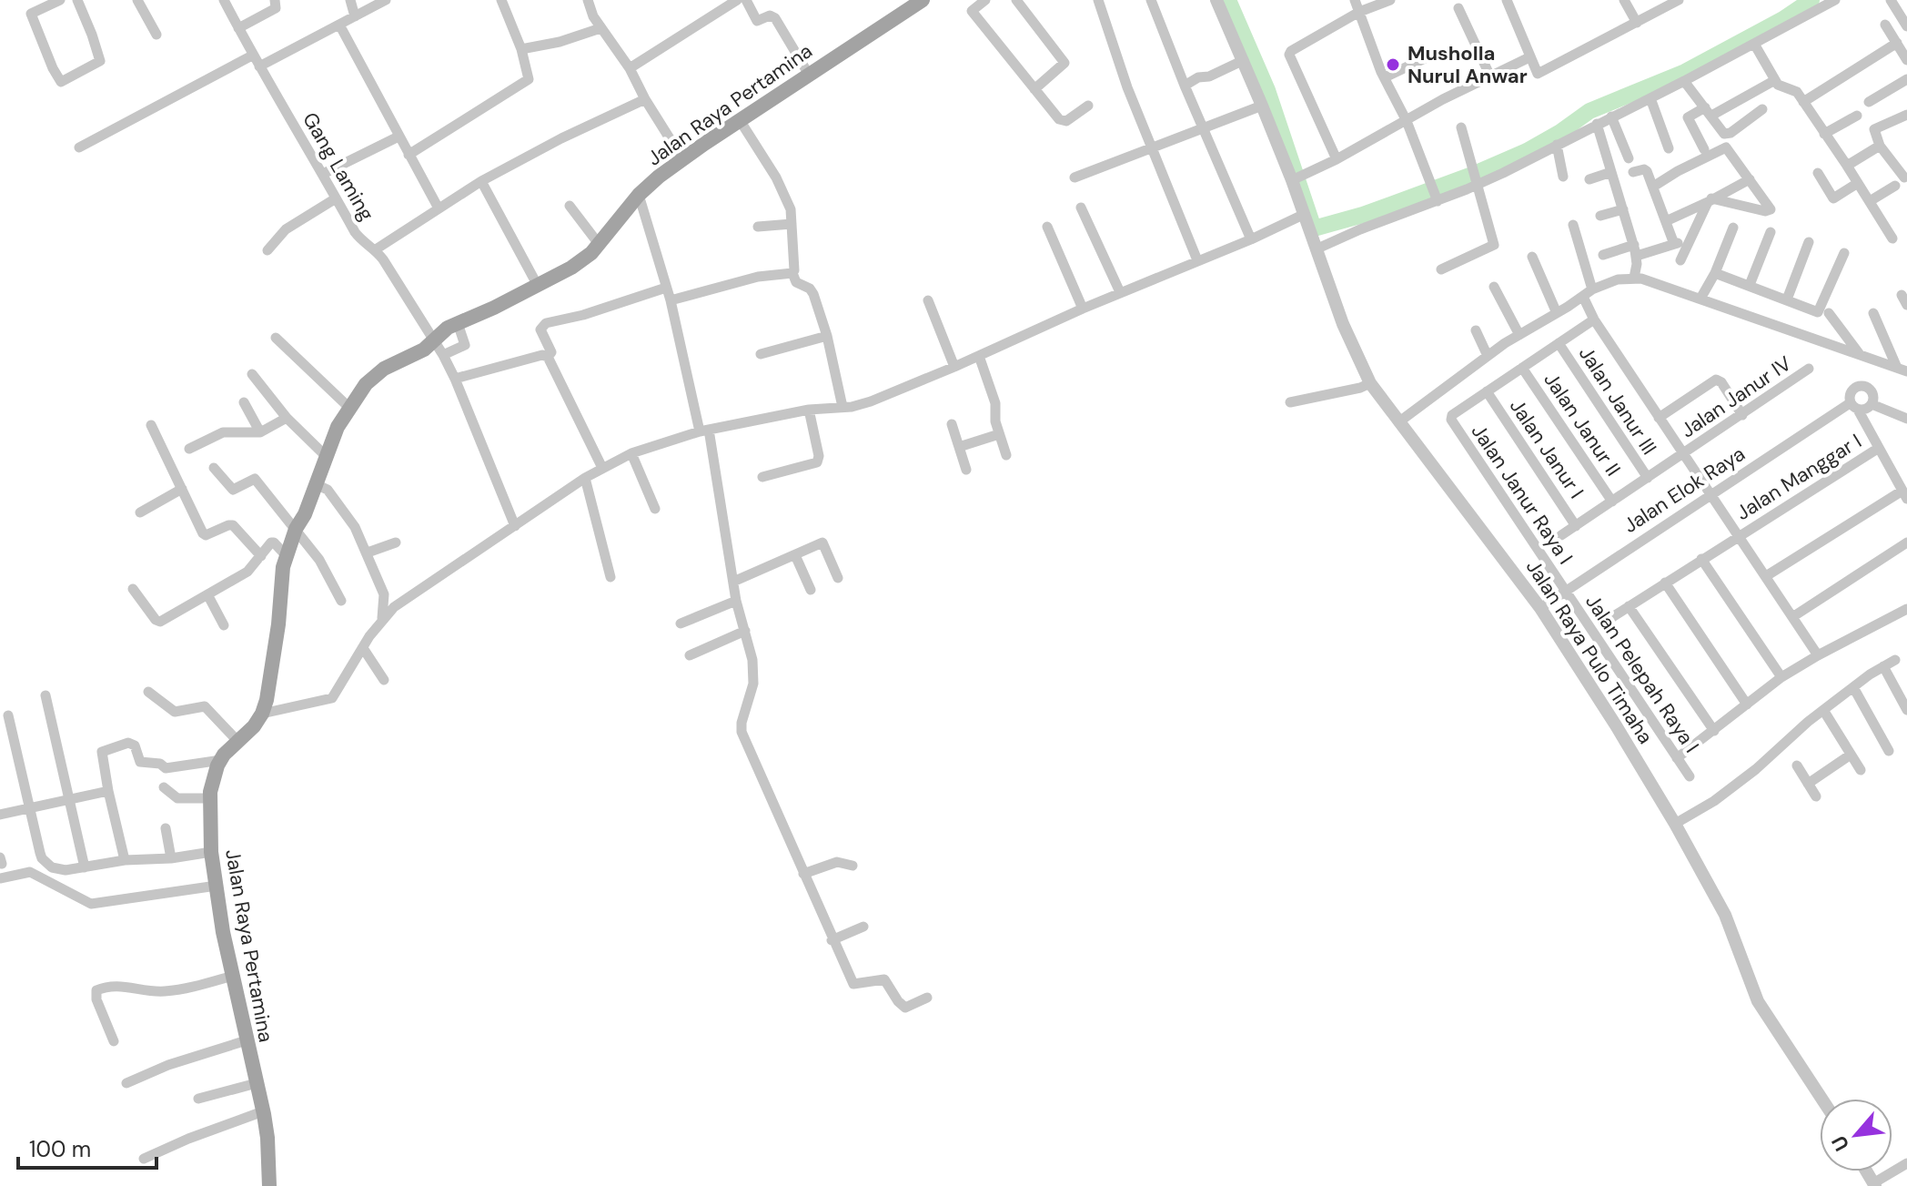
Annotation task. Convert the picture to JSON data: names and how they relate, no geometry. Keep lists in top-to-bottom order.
{
  "streets": {
    "main road": ["Jalan Raya Pertamina"],
    "street": [
      "Gang Laming",
      "Jalan Janur IV",
      "Jalan Janur III",
      "Jalan Janur II",
      "Jalan Janur I",
      "Jalan Manggar I",
      "Jalan Elok Raya",
      "Jalan Janur Raya I",
      "Jalan Raya Pulo Timaha",
      "Jalan Pelepah Raya I"
    ]
  },
  "crossings": [
    ["Jalan Raya Pertamina", "Gang Laming"],
    ["Jalan Janur IV", "Jalan Janur III"],
    ["Jalan Janur IV", "Jalan Janur II"],
    ["Jalan Janur IV", "Jalan Janur I"],
    ["Jalan Janur III", "Jalan Janur Raya I"],
    ["Jalan Janur II", "Jalan Janur Raya I"],
    ["Jalan Janur I", "Jalan Janur Raya I"],
    ["Jalan Elok Raya", "Jalan Janur Raya I"],
    ["Jalan Elok Raya", "Jalan Raya Pulo Timaha"],
    ["Jalan Elok Raya", "Jalan Pelepah Raya I"],
    ["Jalan Janur Raya I", "Jalan Pelepah Raya I"]
  ],
  "places": ["Musholla Nurul Anwar"],
  "scale_bar": "100 m",
  "north": "bottom left"
}
